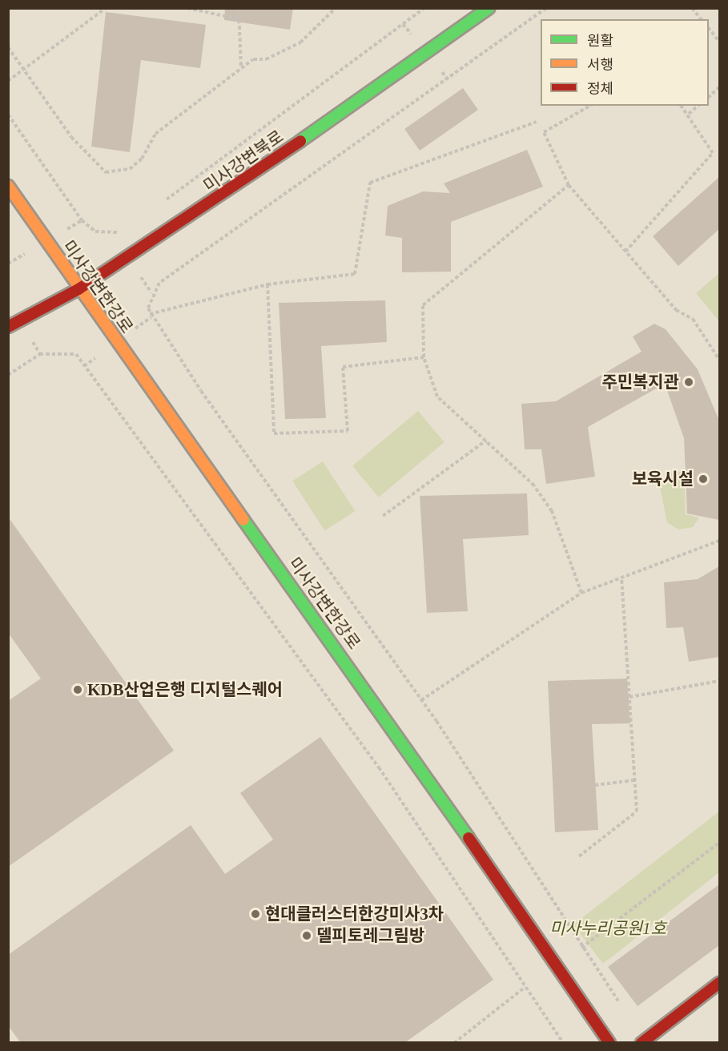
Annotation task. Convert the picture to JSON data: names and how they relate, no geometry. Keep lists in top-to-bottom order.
{
  "streets": {
    "street": ["미사강변북로", "미사강변한강로"]
  },
  "crossings": [
    ["미사강변북로", "미사강변한강로"]
  ],
  "parks": ["미사누리공원1호"],
  "places": [
    "주민복지관",
    "보육시설",
    "KDB산업은행 디지털스퀘어",
    "현대클러스터한강미사3차",
    "델피토레그림방"
  ],
  "legend": ["원활", "서행", "정체"]
}
